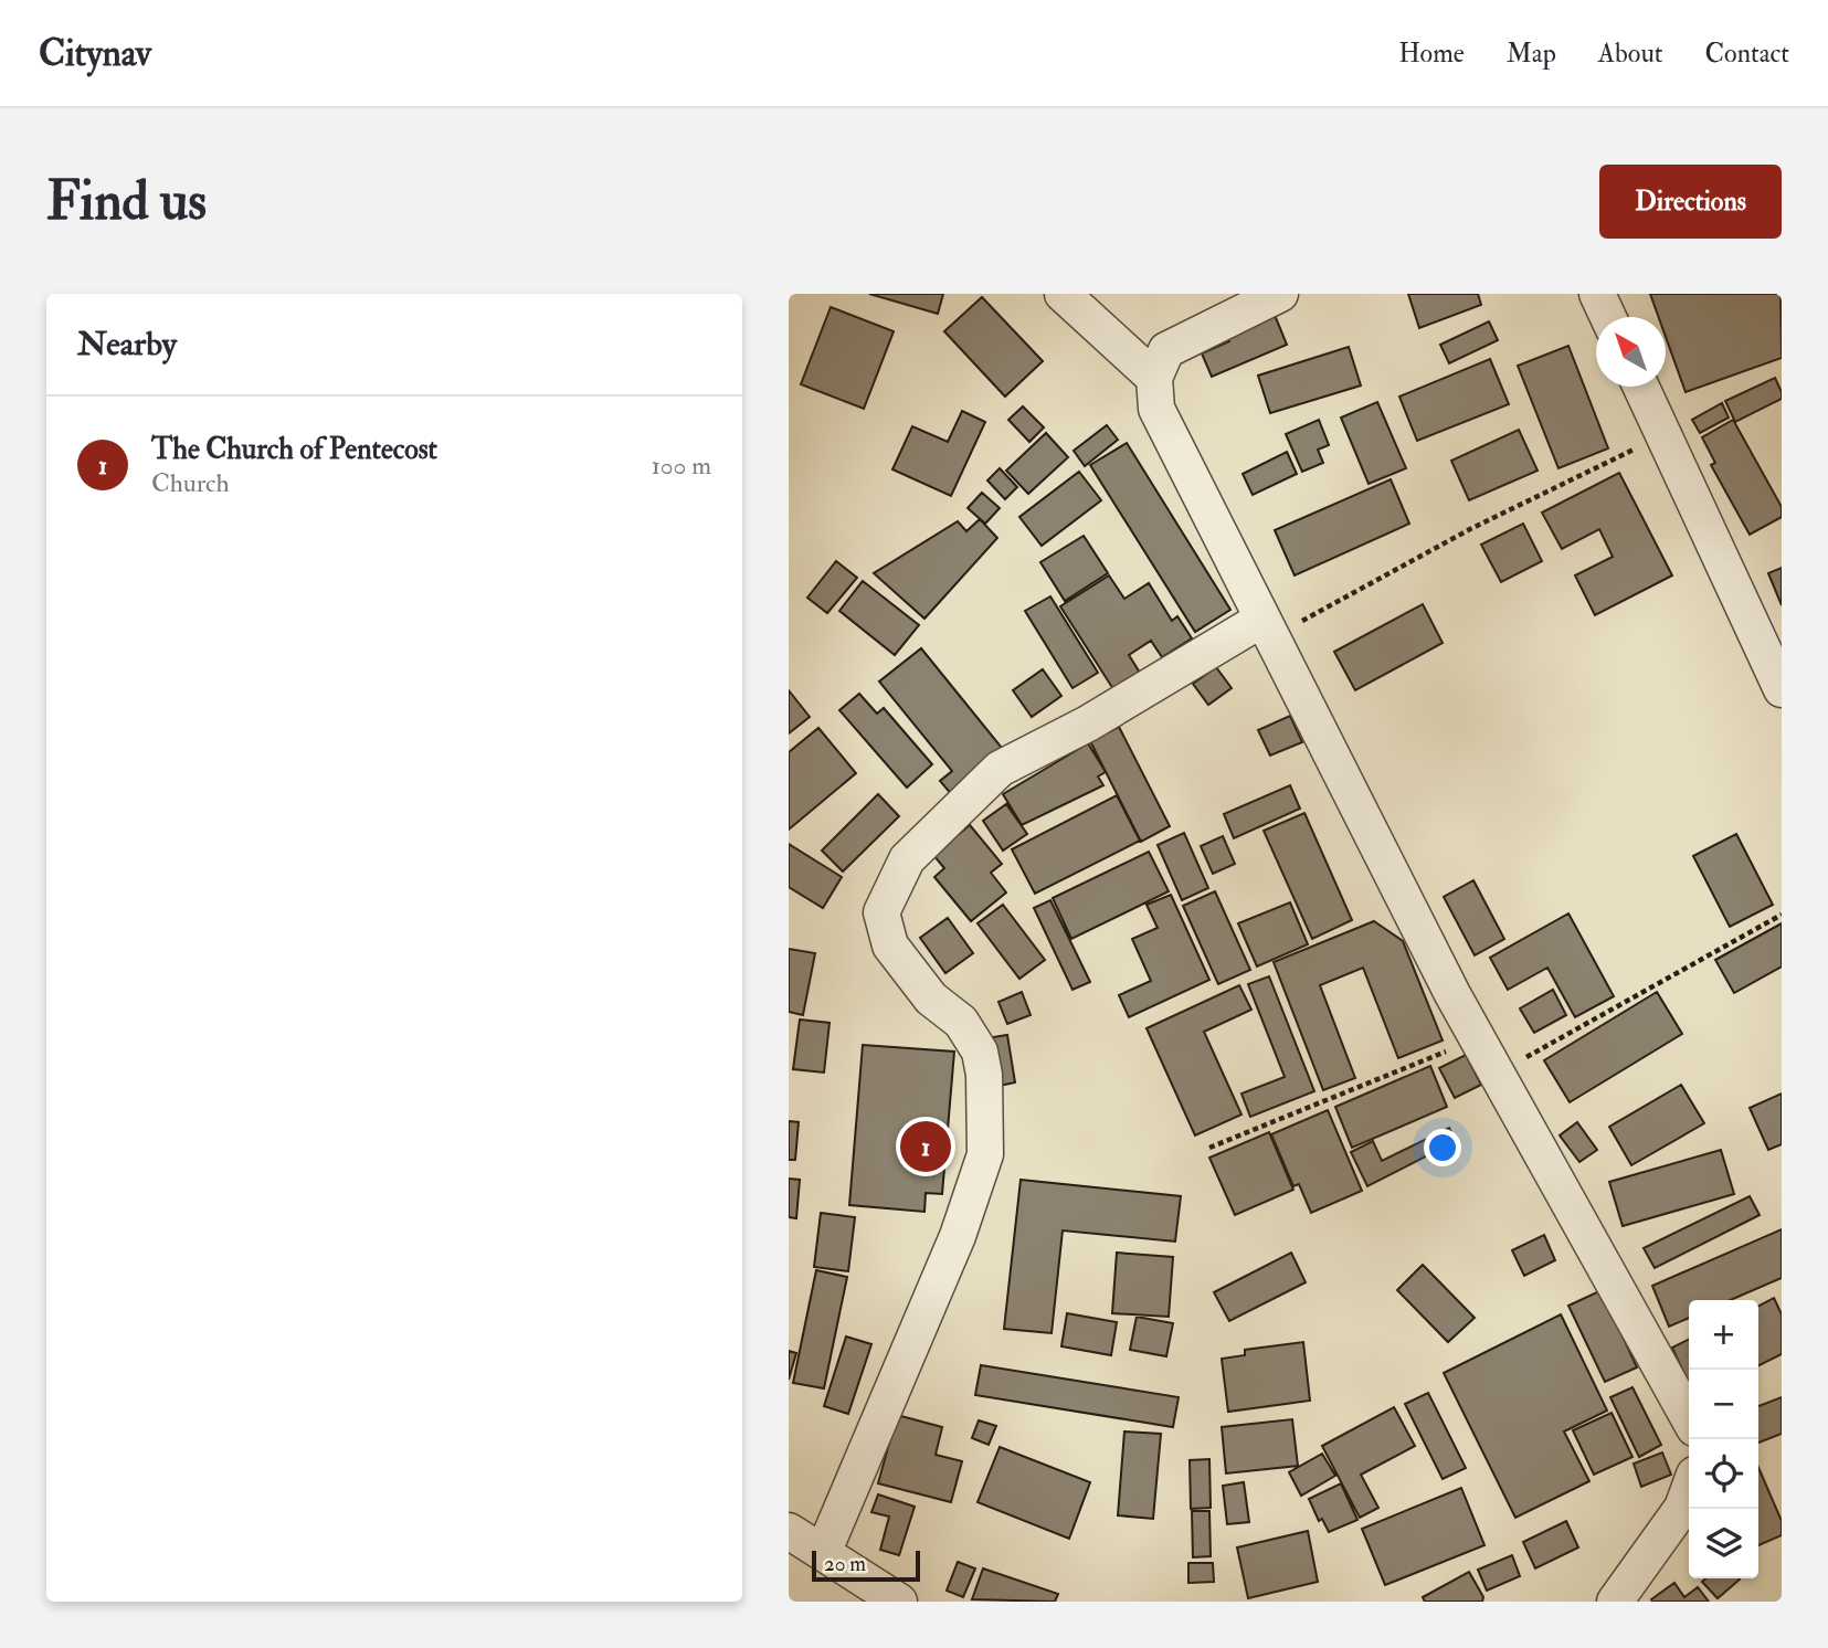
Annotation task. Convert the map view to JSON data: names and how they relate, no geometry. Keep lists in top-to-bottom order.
{
  "scale_bar": "20 m",
  "north": "top left",
  "page": {
    "header": "Citynav",
    "nav": [
      "Home",
      "Map",
      "About",
      "Contact"
    ],
    "buttons": "Directions",
    "title": "Find us",
    "heading": "Nearby",
    "list": [
      {
        "mark": "1",
        "name": "The Church of Pentecost",
        "note": "Church",
        "value": "100 m"
      }
    ],
    "pins": "1",
    "map_buttons": ["+", "−"],
    "scale": "20 m"
  }
}
